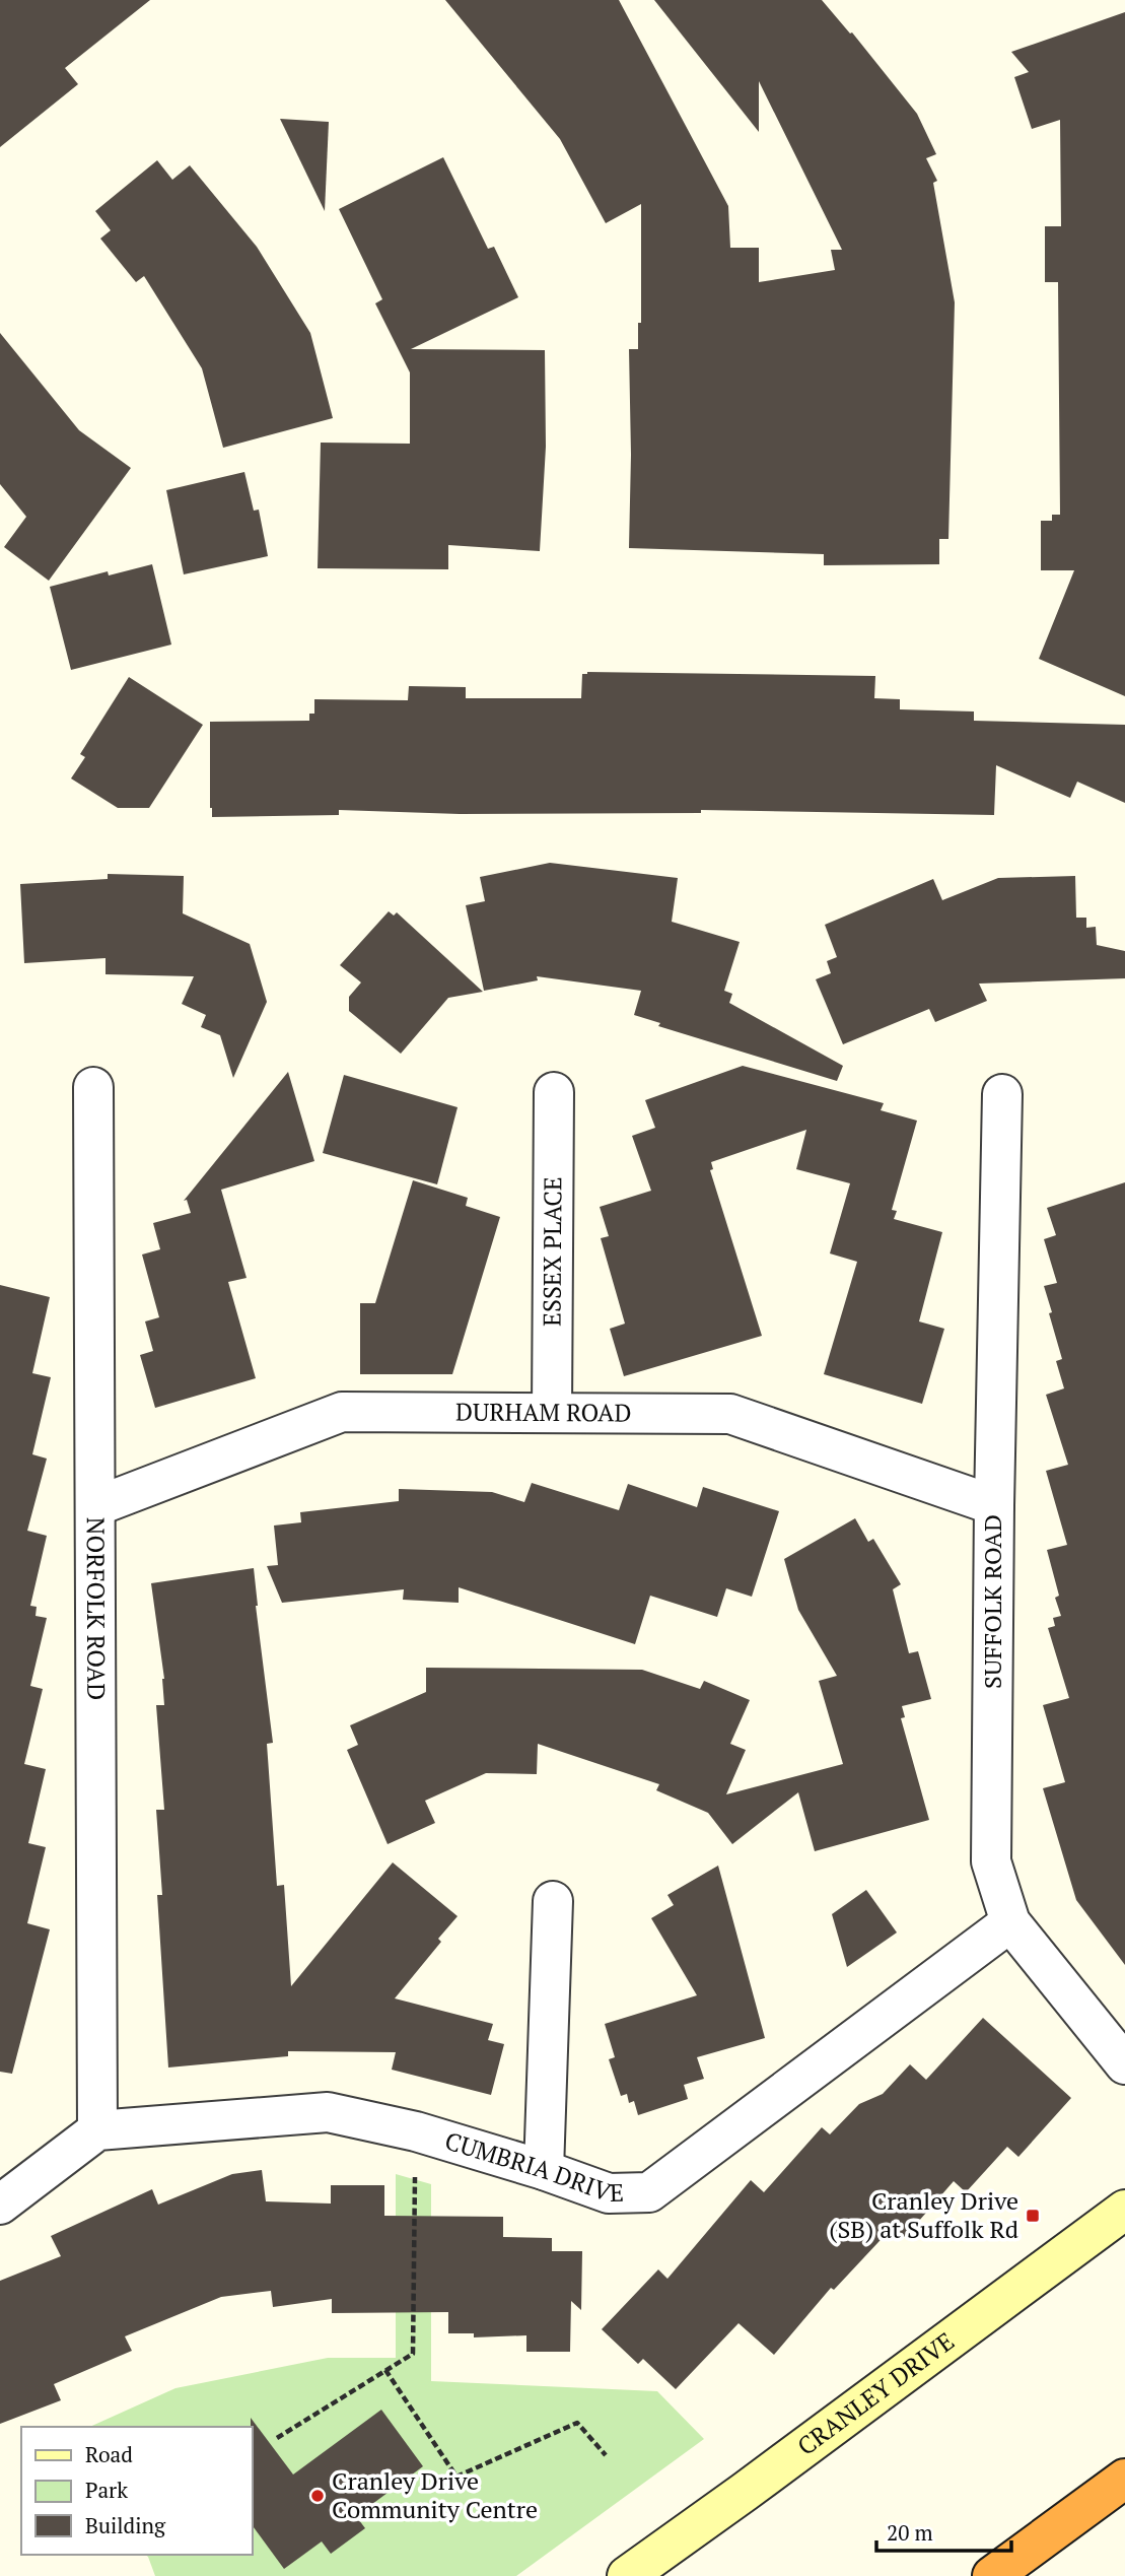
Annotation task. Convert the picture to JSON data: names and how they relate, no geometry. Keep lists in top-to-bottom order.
{
  "streets": {
    "street": [
      "ESSEX PLACE",
      "DURHAM ROAD",
      "SUFFOLK ROAD",
      "NORFOLK ROAD",
      "CUMBRIA DRIVE",
      "CRANLEY DRIVE"
    ]
  },
  "crossings": [
    ["ESSEX PLACE", "DURHAM ROAD"],
    ["DURHAM ROAD", "SUFFOLK ROAD"],
    ["DURHAM ROAD", "NORFOLK ROAD"],
    ["SUFFOLK ROAD", "CUMBRIA DRIVE"],
    ["NORFOLK ROAD", "CUMBRIA DRIVE"]
  ],
  "places": {
    "transit": ["Cranley Drive (SB) at Suffolk Rd"],
    "other": ["Cranley Drive Community Centre"]
  },
  "legend": ["Road", "Park", "Building"],
  "scale_bar": "20 m"
}
